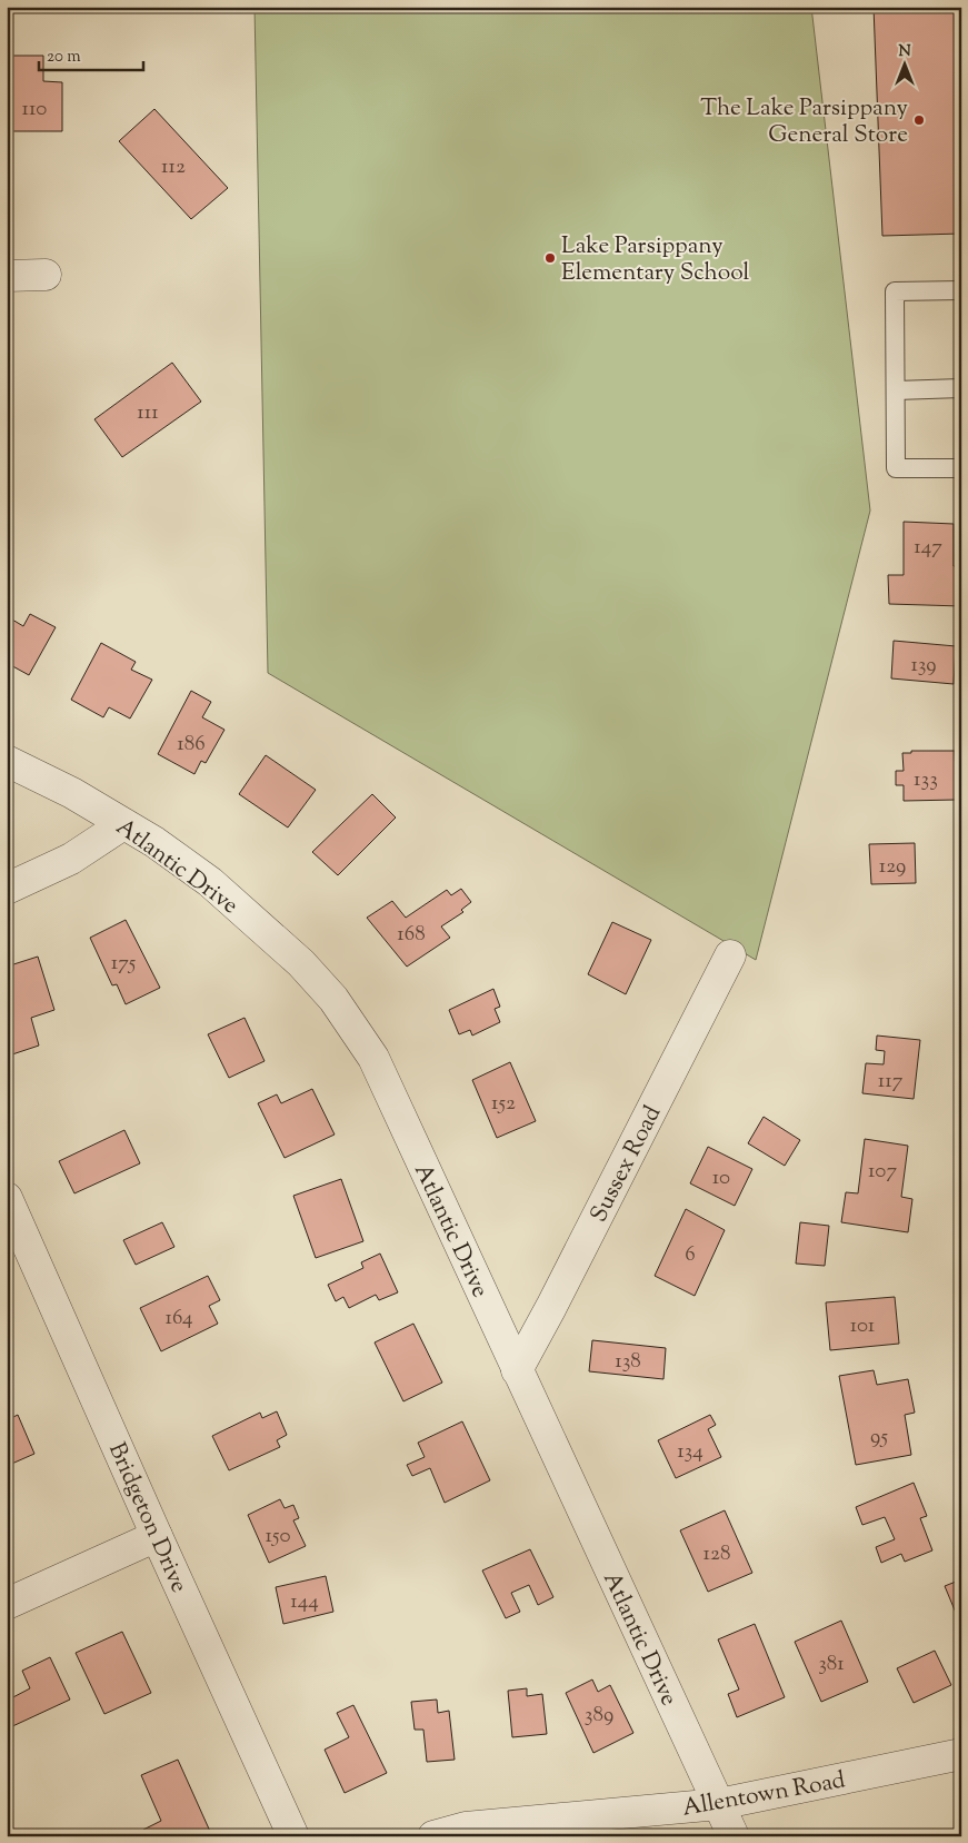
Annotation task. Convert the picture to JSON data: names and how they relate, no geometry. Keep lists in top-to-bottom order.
{
  "streets": {
    "street": [
      "Atlantic Drive",
      "Sussex Road",
      "Bridgeton Drive",
      "Allentown Road"
    ]
  },
  "crossings": [
    ["Atlantic Drive", "Sussex Road"],
    ["Atlantic Drive", "Allentown Road"]
  ],
  "places": ["The Lake Parsippany General Store", "Lake Parsippany Elementary School"],
  "house_numbers": [
    "110",
    "112",
    "111",
    "147",
    "139",
    "186",
    "133",
    "129",
    "168",
    "175",
    "117",
    "152",
    "107",
    "10",
    "6",
    "164",
    "101",
    "138",
    "95",
    "134",
    "150",
    "128",
    "144",
    "381",
    "389"
  ],
  "scale_bar": "20 m",
  "north": "top"
}
